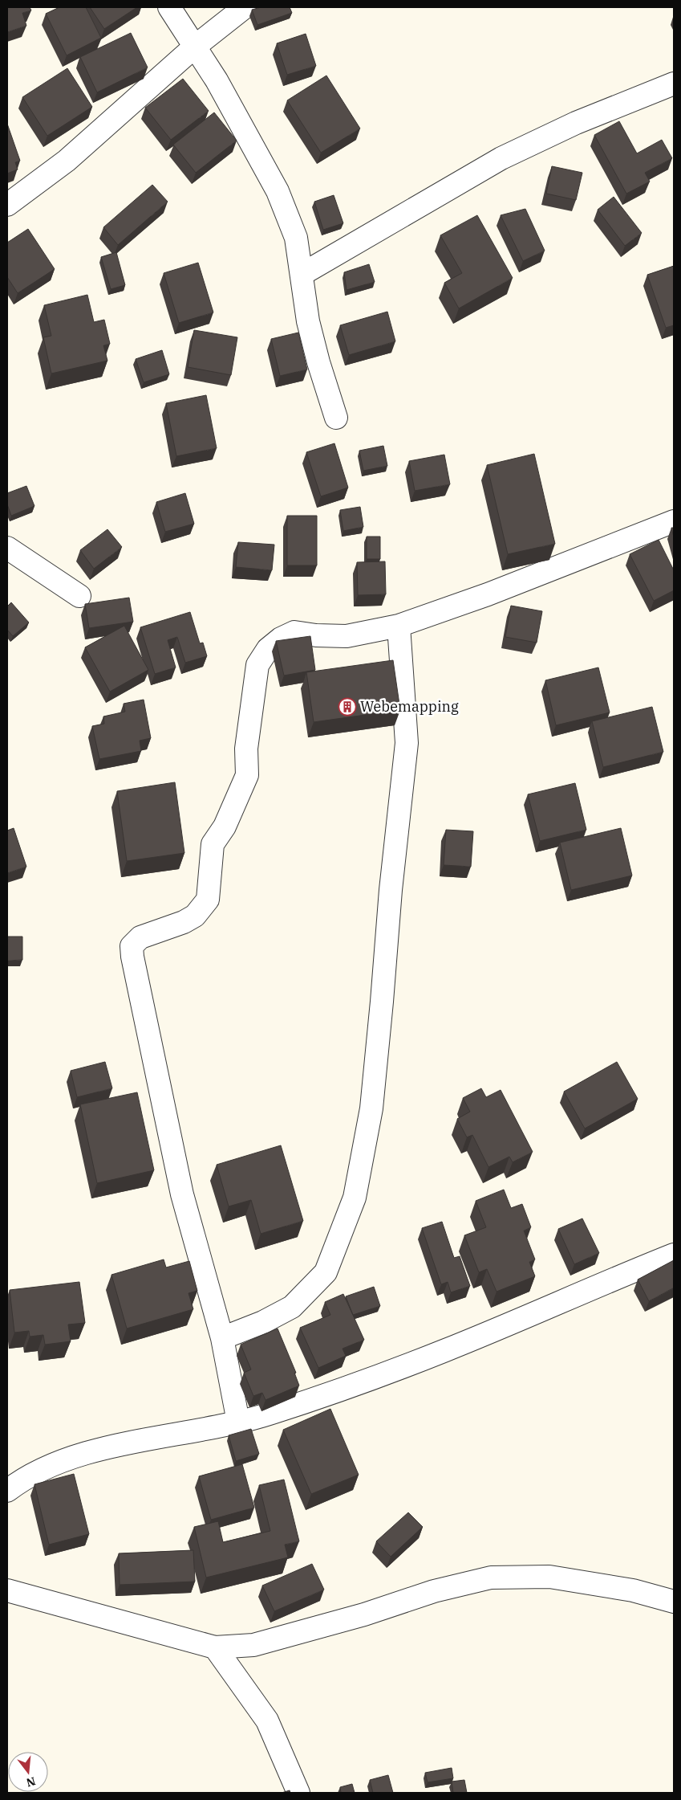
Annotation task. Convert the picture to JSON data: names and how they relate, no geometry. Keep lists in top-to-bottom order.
{
  "places": {
    "building": ["Webemapping"]
  },
  "north": "bottom"
}
